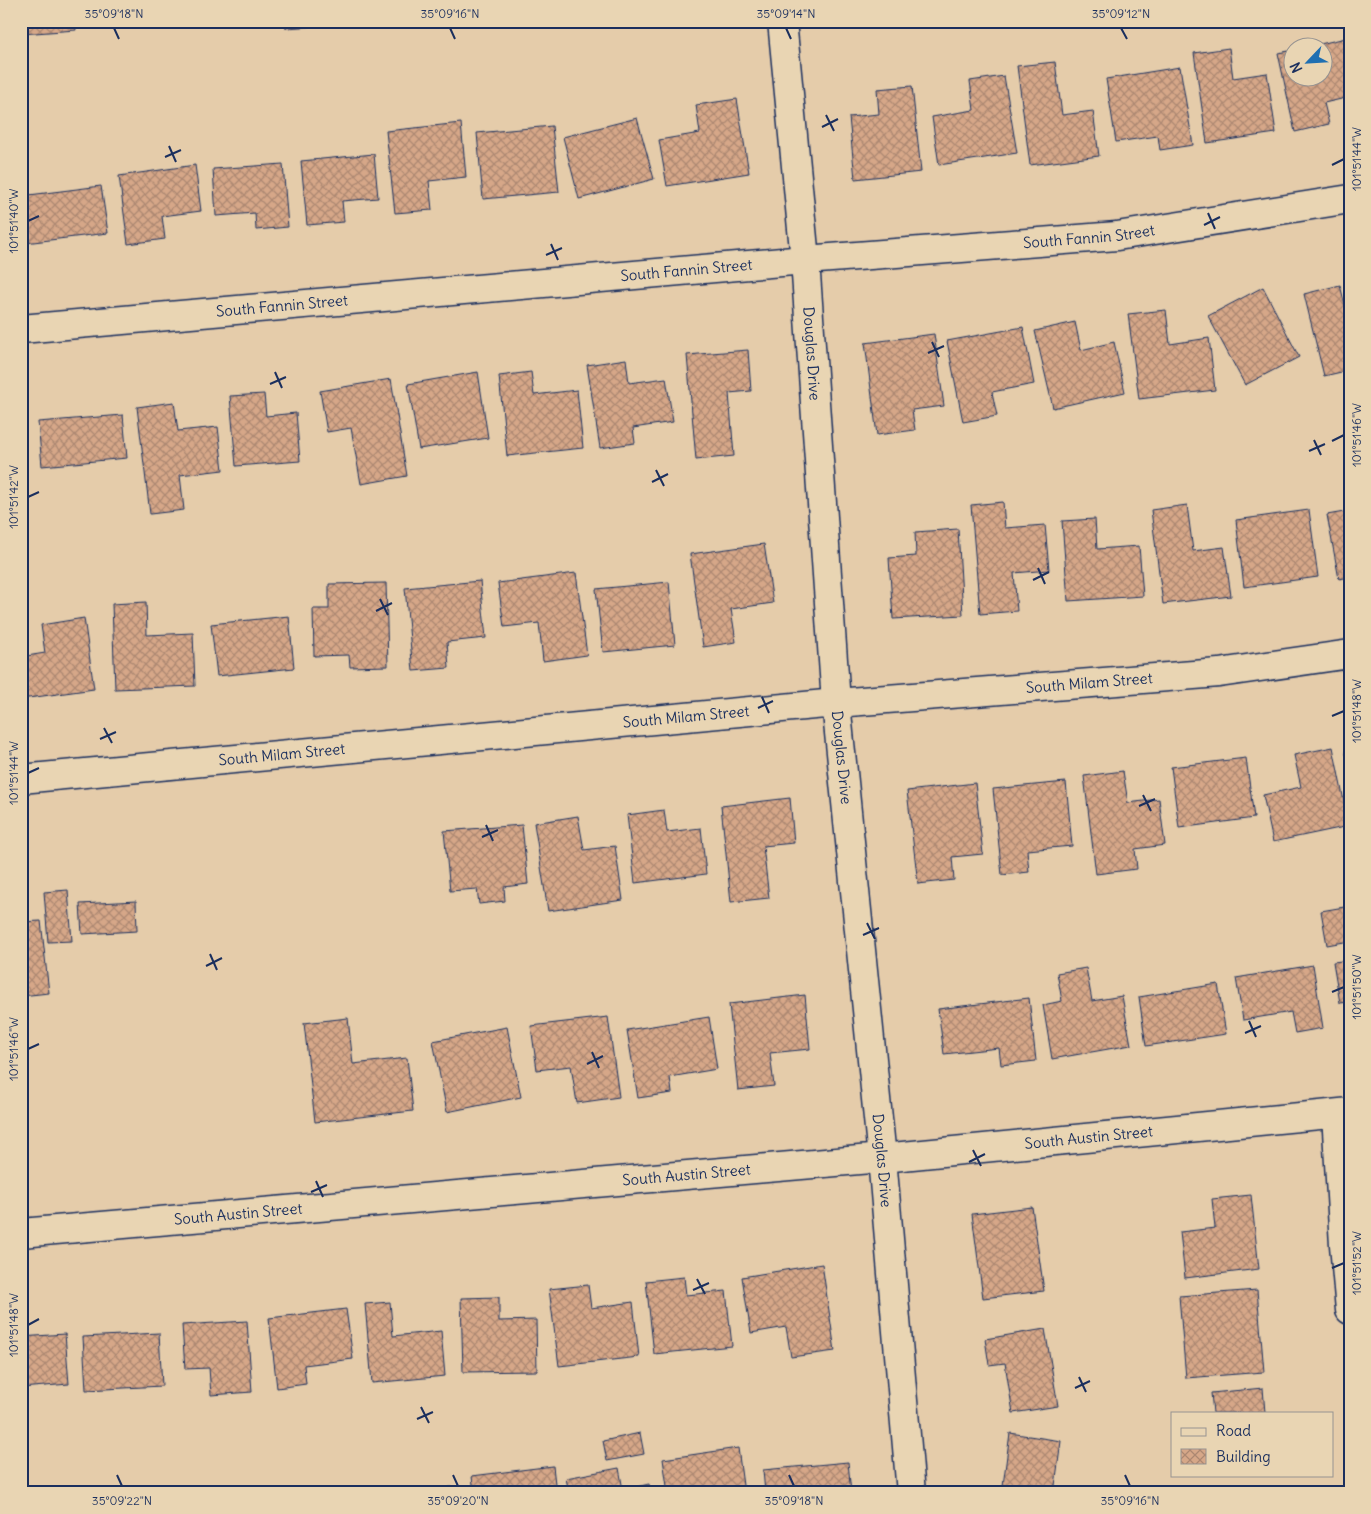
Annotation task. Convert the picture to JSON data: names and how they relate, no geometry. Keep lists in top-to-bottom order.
{
  "streets": {
    "street": [
      "South Fannin Street",
      "Douglas Drive",
      "South Milam Street",
      "South Austin Street"
    ]
  },
  "crossings": [
    ["South Fannin Street", "Douglas Drive"],
    ["Douglas Drive", "South Milam Street"],
    ["Douglas Drive", "South Austin Street"]
  ],
  "legend": ["Road", "Building"],
  "north": "bottom left",
  "coordinates": [
    "35°09'18\"N",
    "35°09'16\"N",
    "35°09'14\"N",
    "35°09'12\"N",
    "101°51'44\"W",
    "101°51'40\"W",
    "101°51'46\"W",
    "101°51'42\"W",
    "101°51'48\"W",
    "101°51'50\"W",
    "101°51'52\"W",
    "35°09'22\"N",
    "35°09'20\"N"
  ]
}
